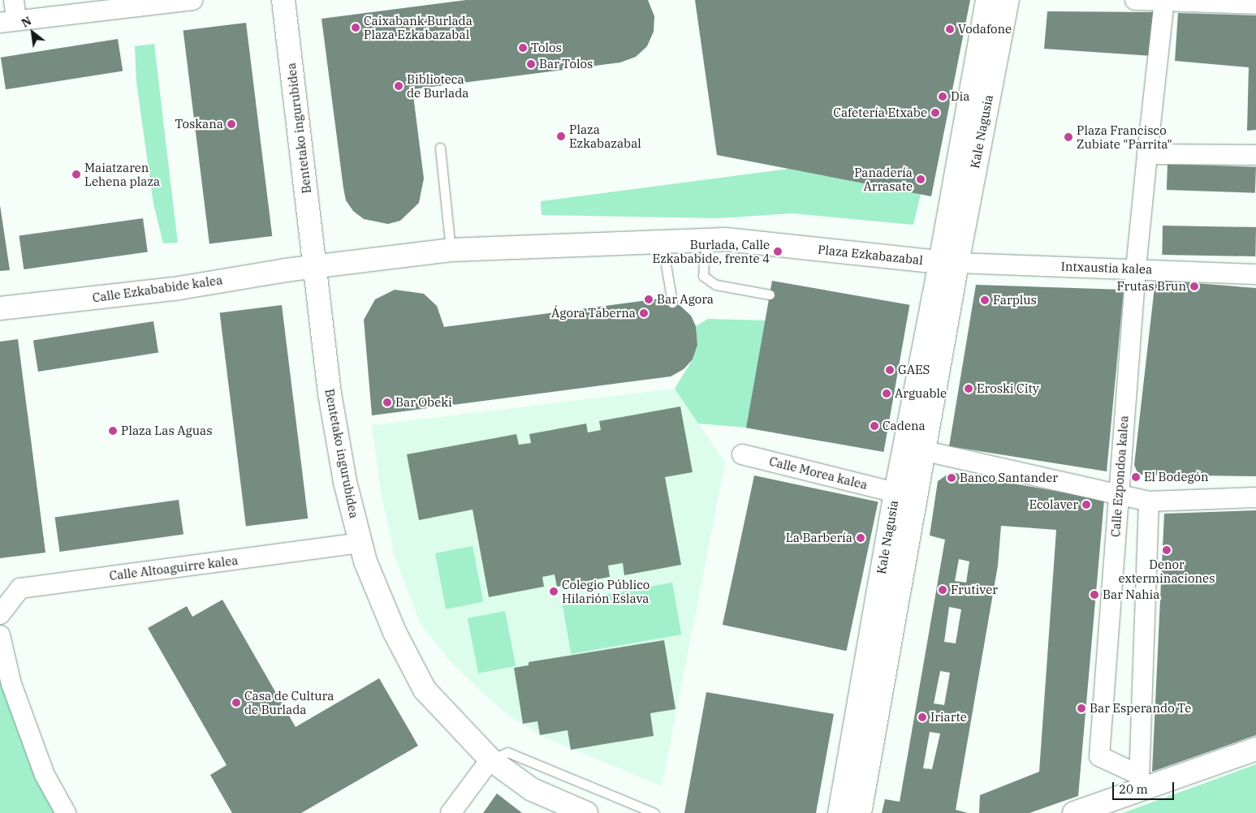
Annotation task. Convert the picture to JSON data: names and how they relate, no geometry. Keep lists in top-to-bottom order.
{
  "streets": {
    "main road": [
      "Bentetako ingurubidea",
      "Kale Nagusia",
      "Plaza Ezkabazabal",
      "Calle Ezkababide kalea"
    ],
    "street": [
      "Intxaustia kalea",
      "Calle Morea kalea",
      "Calle Ezpondoa kalea",
      "Calle Altoaguirre kalea"
    ]
  },
  "crossings": [
    ["Bentetako ingurubidea", "Plaza Ezkabazabal"],
    ["Bentetako ingurubidea", "Calle Ezkababide kalea"],
    ["Bentetako ingurubidea", "Calle Altoaguirre kalea"],
    ["Kale Nagusia", "Plaza Ezkabazabal"],
    ["Kale Nagusia", "Intxaustia kalea"],
    ["Kale Nagusia", "Calle Morea kalea"],
    ["Plaza Ezkabazabal", "Intxaustia kalea"],
    ["Plaza Ezkabazabal", "Calle Ezkababide kalea"],
    ["Intxaustia kalea", "Calle Ezpondoa kalea"]
  ],
  "places": [
    "Caixabank Burlada Plaza Ezkabazabal",
    "Vodafone",
    "Tolos",
    "Bar Tolos",
    "Biblioteca de Burlada",
    "Dia",
    "Cafetería Etxabe",
    "Toskana",
    "Plaza Ezkabazabal",
    "Plaza Francisco Zubiate \"Parrita\"",
    "Maiatzaren Lehena plaza",
    "Panadería Arrasate",
    "Burlada, Calle Ezkababide, frente 4",
    "Frutas Brun",
    "Bar Agora",
    "Farplus",
    "Ágora Taberna",
    "GAES",
    "Eroski City",
    "Arguable",
    "Bar Obeki",
    "Cadena",
    "Plaza Las Aguas",
    "El Bodegón",
    "Banco Santander",
    "Ecolaver",
    "La Barbería",
    "Denor exterminaciones",
    "Frutiver",
    "Colegio Público Hilarión Eslava",
    "Bar Nahia",
    "Casa de Cultura de Burlada",
    "Bar Esperando Te",
    "Iriarte"
  ],
  "scale_bar": "20 m",
  "north": "top left"
}
